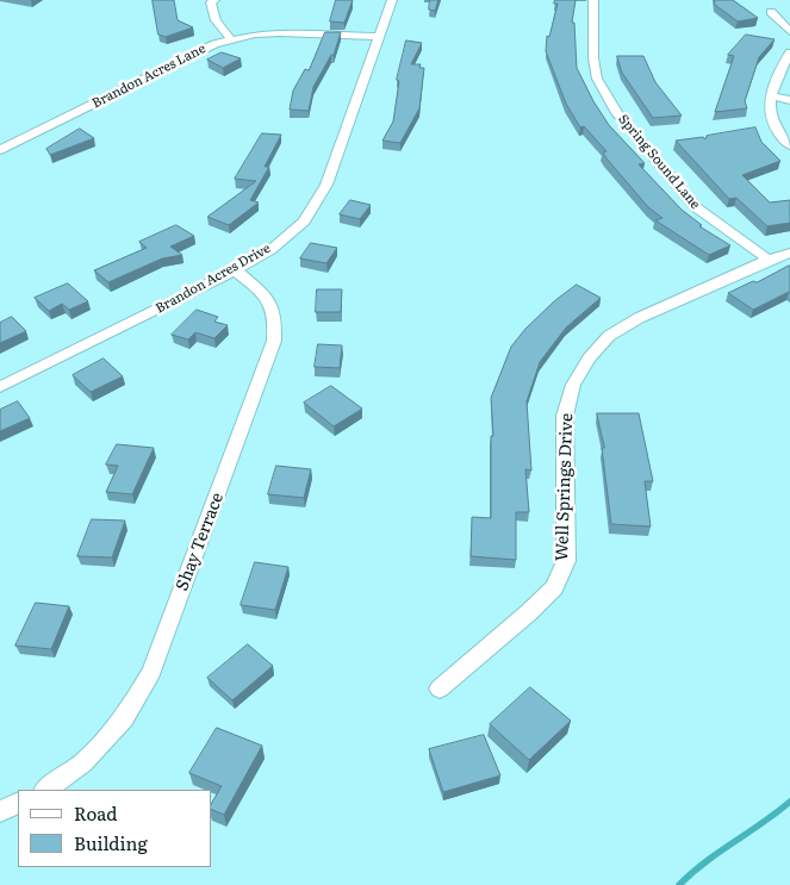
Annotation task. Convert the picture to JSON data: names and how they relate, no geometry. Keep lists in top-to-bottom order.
{
  "streets": {
    "street": [
      "Brandon Acres Lane",
      "Spring Sound Lane",
      "Brandon Acres Drive",
      "Well Springs Drive",
      "Shay Terrace"
    ]
  },
  "crossings": [
    ["Brandon Acres Lane", "Brandon Acres Drive"],
    ["Spring Sound Lane", "Well Springs Drive"],
    ["Brandon Acres Drive", "Shay Terrace"]
  ],
  "legend": ["Road", "Building"]
}
